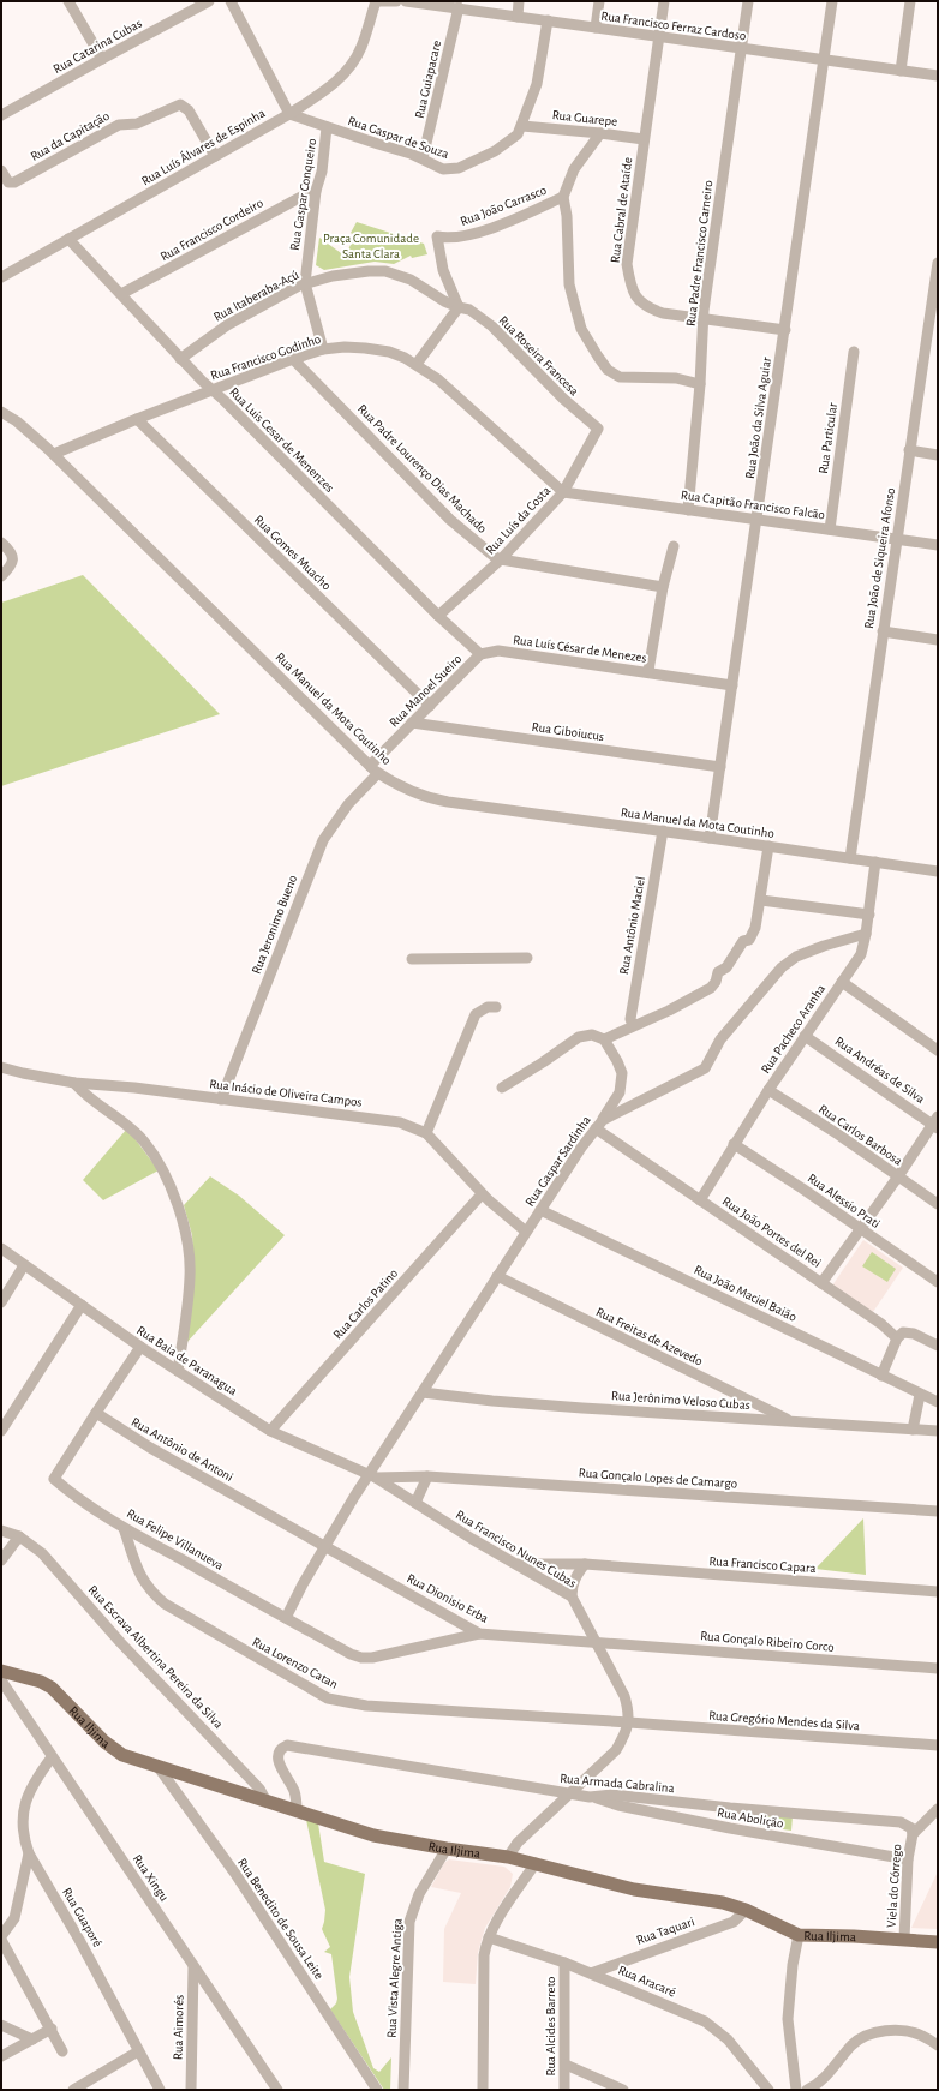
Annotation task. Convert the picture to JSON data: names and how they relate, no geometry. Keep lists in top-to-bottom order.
{
  "streets": {
    "main road": ["Rua Iljima"],
    "street": [
      "Rua Francisco Ferraz Cardoso",
      "Rua Catarina Cubas",
      "Rua Guiapacare",
      "Rua Guarepe",
      "Rua da Capitação",
      "Rua Gaspar de Souza",
      "Rua Luís Álvares de Espinha",
      "Rua Gaspar Conqueiro",
      "Rua João Carrasco",
      "Rua Cabral de Ataíde",
      "Rua Francisco Cordeiro",
      "Rua Padre Francisco Carneiro",
      "Rua Itaberaba-Açú",
      "Rua Roseira Francesa",
      "Rua Francisco Godinho",
      "Rua João da Silva Aguiar",
      "Rua Particular",
      "Rua Luis Cesar de Menenzes",
      "Rua Padre Lourenço Dias Machado",
      "Rua Capitão Francisco Falcão",
      "Rua Luís da Costa",
      "Rua Gomes Muacho",
      "Rua João de Siqueira Afonso",
      "Rua Luís César de Menezes",
      "Rua Manoel Sueiro",
      "Rua Manuel da Mota Coutinho",
      "Rua Giboiucus",
      "Rua Jeronimo Bueno",
      "Rua Antônio Maciel",
      "Rua Pacheco Aranha",
      "Rua Andréas de Silva",
      "Rua Inácio de Oliveira Campos",
      "Rua Carlos Barbosa",
      "Rua Gaspar Sardinha",
      "Rua Alessio Prati",
      "Rua João Portes del Rei",
      "Rua João Maciel Baião",
      "Rua Carlos Patino",
      "Rua Freitas de Azevedo",
      "Rua Baia de Paranagua",
      "Rua Jerônimo Veloso Cubas",
      "Rua Antônio de Antoni",
      "Rua Gonçalo Lopes de Camargo",
      "Rua Felipe Villanueva",
      "Rua Francisco Nunes Cubas",
      "Rua Francisco Capara",
      "Rua Dionisio Erba",
      "Rua Gonçalo Ribeiro Corco",
      "Rua Escrava Albertina Pereira da Silva",
      "Rua Lorenzo Catan",
      "Rua Gregório Mendes da Silva",
      "Rua Armada Cabralina",
      "Rua Abolição",
      "Rua Xingu",
      "Viela do Córrego",
      "Rua Guaporé",
      "Rua Benedito de Sousa Leite",
      "Rua Taquari",
      "Rua Vista Alegre Antiga",
      "Rua Aracaré",
      "Rua Alcides Barreto",
      "Rua Aimorés"
    ]
  },
  "crossings": [
    ["Rua Francisco Ferraz Cardoso", "Rua Guiapacare"],
    ["Rua Francisco Ferraz Cardoso", "Rua Gaspar de Souza"],
    ["Rua Francisco Ferraz Cardoso", "Rua Cabral de Ataíde"],
    ["Rua Francisco Ferraz Cardoso", "Rua Padre Francisco Carneiro"],
    ["Rua Francisco Ferraz Cardoso", "Rua João da Silva Aguiar"],
    ["Rua Guiapacare", "Rua Gaspar de Souza"],
    ["Rua Guarepe", "Rua Gaspar de Souza"],
    ["Rua Guarepe", "Rua João Carrasco"],
    ["Rua Guarepe", "Rua Cabral de Ataíde"],
    ["Rua da Capitação", "Rua Luís Álvares de Espinha"],
    ["Rua Gaspar de Souza", "Rua Luís Álvares de Espinha"],
    ["Rua Gaspar de Souza", "Rua Gaspar Conqueiro"],
    ["Rua Luís Álvares de Espinha", "Rua Luis Cesar de Menenzes"],
    ["Rua Gaspar Conqueiro", "Rua Francisco Cordeiro"],
    ["Rua Gaspar Conqueiro", "Rua Itaberaba-Açú"],
    ["Rua Gaspar Conqueiro", "Rua Francisco Godinho"],
    ["Rua João Carrasco", "Rua Itaberaba-Açú"],
    ["Rua João Carrasco", "Rua Roseira Francesa"],
    ["Rua Cabral de Ataíde", "Rua Padre Francisco Carneiro"],
    ["Rua Cabral de Ataíde", "Rua João da Silva Aguiar"],
    ["Rua Francisco Cordeiro", "Rua Luis Cesar de Menenzes"],
    ["Rua Padre Francisco Carneiro", "Rua Capitão Francisco Falcão"],
    ["Rua Itaberaba-Açú", "Rua Roseira Francesa"],
    ["Rua Itaberaba-Açú", "Rua Luis Cesar de Menenzes"],
    ["Rua Roseira Francesa", "Rua Luís da Costa"],
    ["Rua Francisco Godinho", "Rua Luis Cesar de Menenzes"],
    ["Rua Francisco Godinho", "Rua Padre Lourenço Dias Machado"],
    ["Rua Francisco Godinho", "Rua Capitão Francisco Falcão"],
    ["Rua Francisco Godinho", "Rua Luís da Costa"],
    ["Rua Francisco Godinho", "Rua Gomes Muacho"],
    ["Rua Francisco Godinho", "Rua Manuel da Mota Coutinho"],
    ["Rua João da Silva Aguiar", "Rua Capitão Francisco Falcão"],
    ["Rua João da Silva Aguiar", "Rua Luís César de Menezes"],
    ["Rua João da Silva Aguiar", "Rua Manuel da Mota Coutinho"],
    ["Rua João da Silva Aguiar", "Rua Giboiucus"],
    ["Rua Particular", "Rua Capitão Francisco Falcão"],
    ["Rua Luis Cesar de Menenzes", "Rua Luís da Costa"],
    ["Rua Padre Lourenço Dias Machado", "Rua Luís da Costa"],
    ["Rua Capitão Francisco Falcão", "Rua Luís da Costa"],
    ["Rua Capitão Francisco Falcão", "Rua João de Siqueira Afonso"],
    ["Rua Gomes Muacho", "Rua Manoel Sueiro"],
    ["Rua João de Siqueira Afonso", "Rua Manuel da Mota Coutinho"],
    ["Rua Luís César de Menezes", "Rua Manoel Sueiro"],
    ["Rua Manoel Sueiro", "Rua Manuel da Mota Coutinho"],
    ["Rua Manoel Sueiro", "Rua Giboiucus"],
    ["Rua Manoel Sueiro", "Rua Jeronimo Bueno"],
    ["Rua Manuel da Mota Coutinho", "Rua Jeronimo Bueno"],
    ["Rua Manuel da Mota Coutinho", "Rua Antônio Maciel"],
    ["Rua Manuel da Mota Coutinho", "Rua Pacheco Aranha"],
    ["Rua Jeronimo Bueno", "Rua Inácio de Oliveira Campos"],
    ["Rua Pacheco Aranha", "Rua Andréas de Silva"],
    ["Rua Pacheco Aranha", "Rua Carlos Barbosa"],
    ["Rua Pacheco Aranha", "Rua Gaspar Sardinha"],
    ["Rua Pacheco Aranha", "Rua Alessio Prati"],
    ["Rua Pacheco Aranha", "Rua João Portes del Rei"],
    ["Rua Inácio de Oliveira Campos", "Rua Gaspar Sardinha"],
    ["Rua Inácio de Oliveira Campos", "Rua Carlos Patino"],
    ["Rua Gaspar Sardinha", "Rua João Portes del Rei"],
    ["Rua Gaspar Sardinha", "Rua João Maciel Baião"],
    ["Rua Gaspar Sardinha", "Rua Freitas de Azevedo"],
    ["Rua Gaspar Sardinha", "Rua Baia de Paranagua"],
    ["Rua Gaspar Sardinha", "Rua Jerônimo Veloso Cubas"],
    ["Rua Gaspar Sardinha", "Rua Antônio de Antoni"],
    ["Rua Gaspar Sardinha", "Rua Gonçalo Lopes de Camargo"],
    ["Rua Gaspar Sardinha", "Rua Francisco Nunes Cubas"],
    ["Rua Gaspar Sardinha", "Rua Dionisio Erba"],
    ["Rua Carlos Patino", "Rua Baia de Paranagua"],
    ["Rua Freitas de Azevedo", "Rua Jerônimo Veloso Cubas"],
    ["Rua Baia de Paranagua", "Rua Gonçalo Lopes de Camargo"],
    ["Rua Baia de Paranagua", "Rua Francisco Nunes Cubas"],
    ["Rua Antônio de Antoni", "Rua Felipe Villanueva"],
    ["Rua Antônio de Antoni", "Rua Dionisio Erba"],
    ["Rua Gonçalo Lopes de Camargo", "Rua Francisco Nunes Cubas"],
    ["Rua Felipe Villanueva", "Rua Dionisio Erba"],
    ["Rua Felipe Villanueva", "Rua Lorenzo Catan"],
    ["Rua Francisco Nunes Cubas", "Rua Francisco Capara"],
    ["Rua Francisco Nunes Cubas", "Rua Dionisio Erba"],
    ["Rua Francisco Nunes Cubas", "Rua Gonçalo Ribeiro Corco"],
    ["Rua Francisco Nunes Cubas", "Rua Lorenzo Catan"],
    ["Rua Francisco Nunes Cubas", "Rua Gregório Mendes da Silva"],
    ["Rua Dionisio Erba", "Rua Gonçalo Ribeiro Corco"],
    ["Rua Escrava Albertina Pereira da Silva", "Rua Iljima"],
    ["Rua Lorenzo Catan", "Rua Gregório Mendes da Silva"],
    ["Rua Iljima", "Rua Armada Cabralina"],
    ["Rua Iljima", "Viela do Córrego"],
    ["Rua Iljima", "Rua Benedito de Sousa Leite"],
    ["Rua Iljima", "Rua Taquari"],
    ["Rua Iljima", "Rua Vista Alegre Antiga"],
    ["Rua Armada Cabralina", "Rua Abolição"],
    ["Rua Armada Cabralina", "Viela do Córrego"],
    ["Rua Abolição", "Viela do Córrego"],
    ["Rua Xingu", "Rua Guaporé"],
    ["Rua Xingu", "Rua Aimorés"],
    ["Rua Taquari", "Rua Aracaré"],
    ["Rua Aracaré", "Rua Alcides Barreto"]
  ],
  "parks": ["Praça Comunidade Santa Clara"]
}
